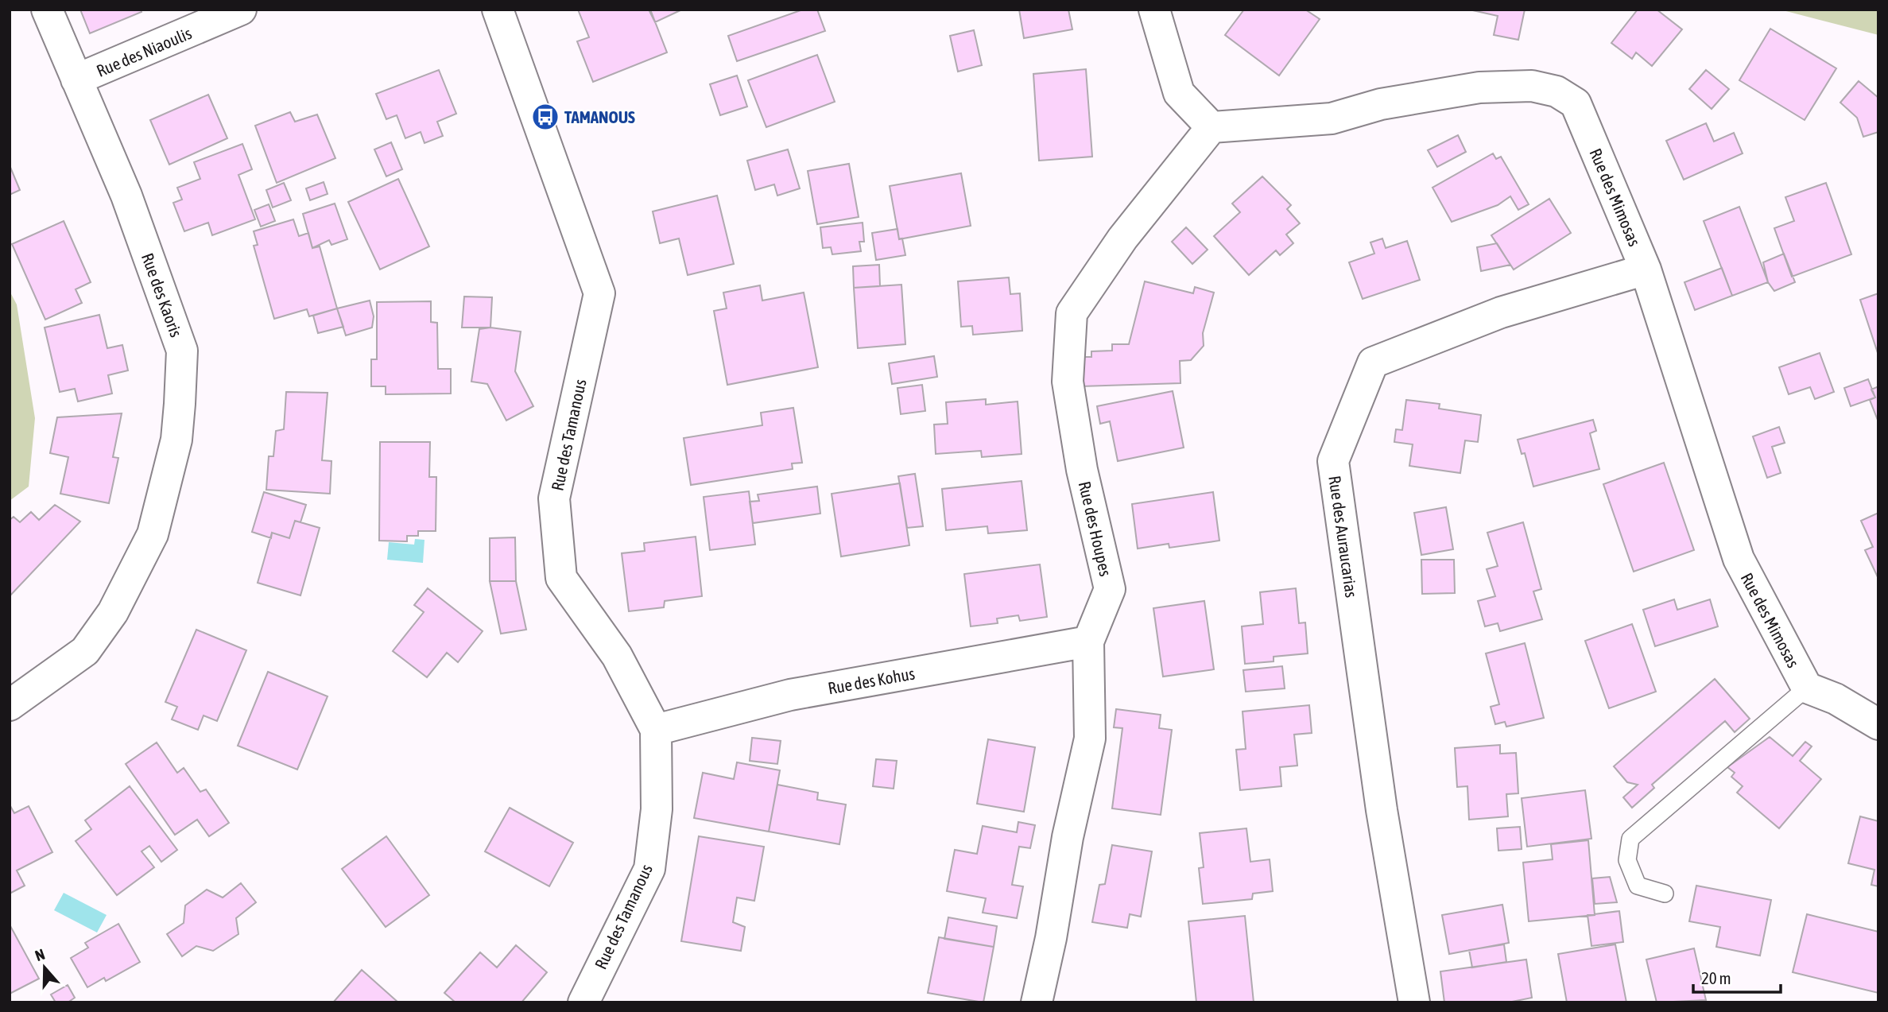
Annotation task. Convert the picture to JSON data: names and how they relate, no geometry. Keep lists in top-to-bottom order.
{
  "streets": {
    "street": [
      "Rue des Niaoulis",
      "Rue des Mimosas",
      "Rue des Kaoris",
      "Rue des Tamanous",
      "Rue des Houpes",
      "Rue des Auraucarias",
      "Rue des Kohus"
    ]
  },
  "crossings": [
    ["Rue des Niaoulis", "Rue des Kaoris"],
    ["Rue des Mimosas", "Rue des Houpes"],
    ["Rue des Mimosas", "Rue des Auraucarias"],
    ["Rue des Tamanous", "Rue des Kohus"],
    ["Rue des Houpes", "Rue des Kohus"]
  ],
  "places": {
    "bus stop": ["TAMANOUS"]
  },
  "scale_bar": "20 m",
  "north": "top"
}
